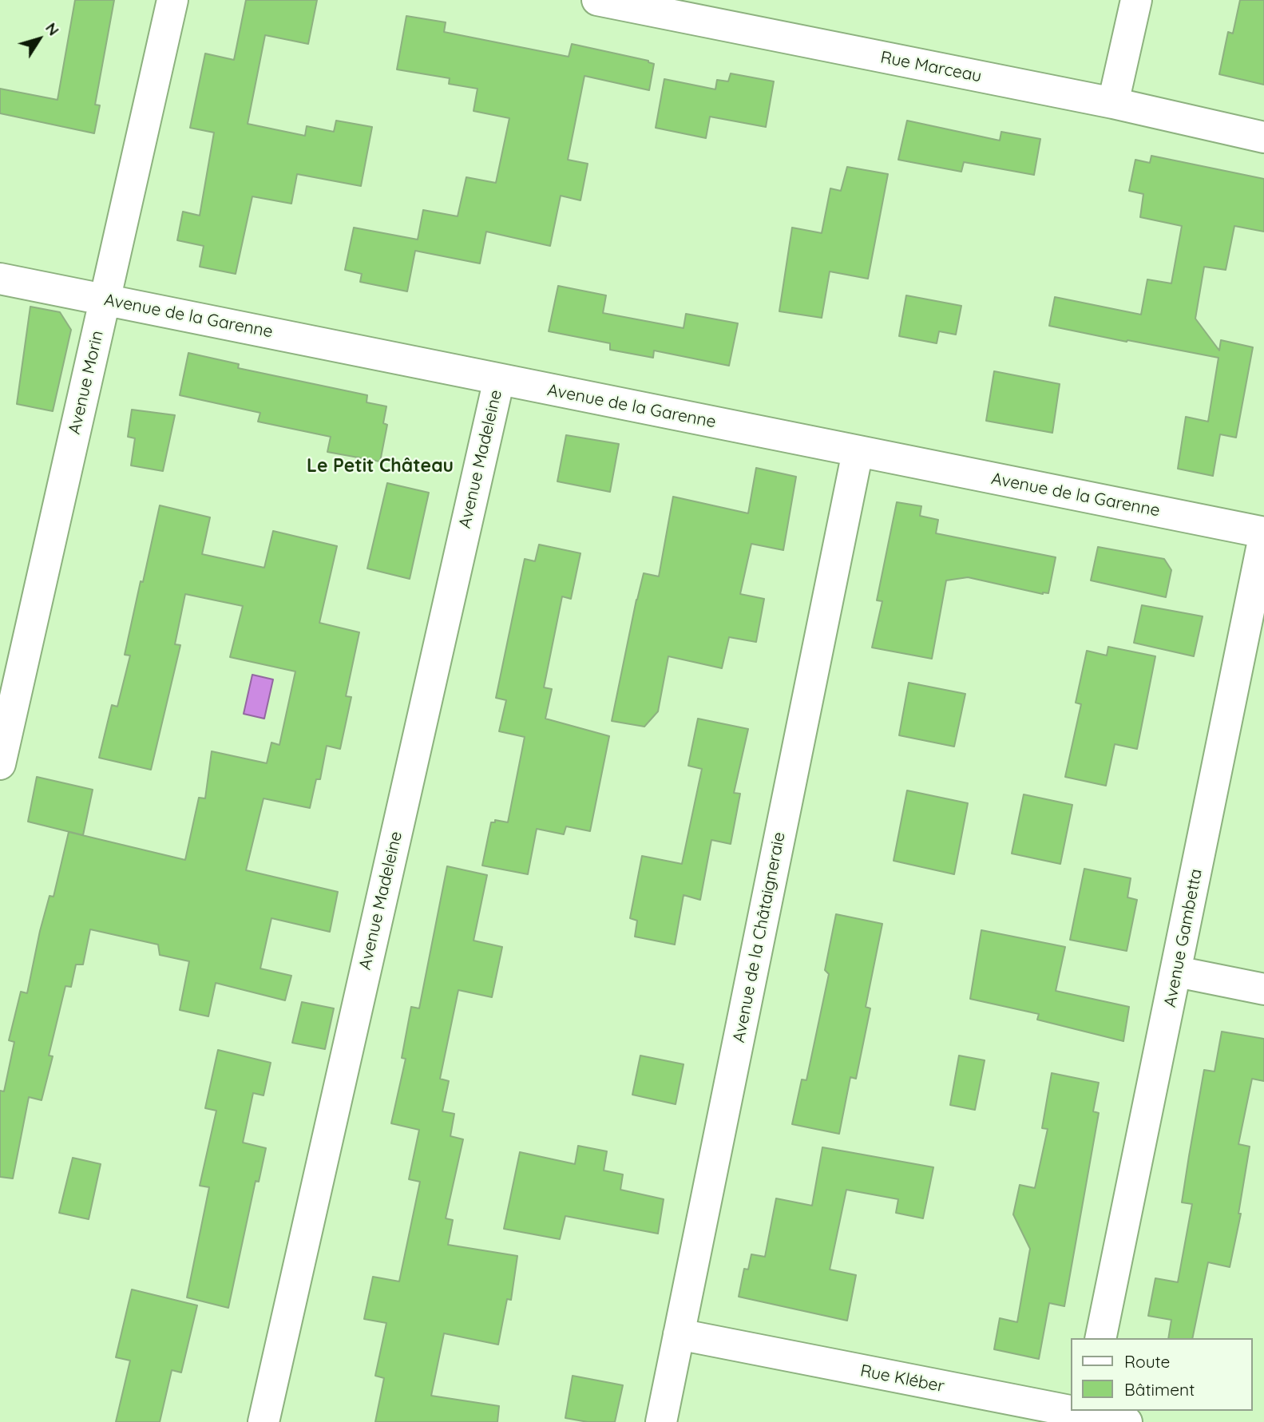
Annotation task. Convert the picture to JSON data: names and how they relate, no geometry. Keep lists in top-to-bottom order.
{
  "streets": {
    "street": [
      "Rue Marceau",
      "Avenue de la Garenne",
      "Avenue Morin",
      "Avenue Madeleine",
      "Avenue de la Châtaigneraie",
      "Avenue Gambetta",
      "Rue Kléber"
    ]
  },
  "crossings": [
    ["Avenue de la Garenne", "Avenue Morin"],
    ["Avenue de la Garenne", "Avenue Madeleine"],
    ["Avenue de la Garenne", "Avenue de la Châtaigneraie"],
    ["Avenue de la Garenne", "Avenue Gambetta"],
    ["Avenue de la Châtaigneraie", "Rue Kléber"]
  ],
  "districts": ["Le Petit Château"],
  "legend": ["Route", "Bâtiment"],
  "north": "top right"
}
